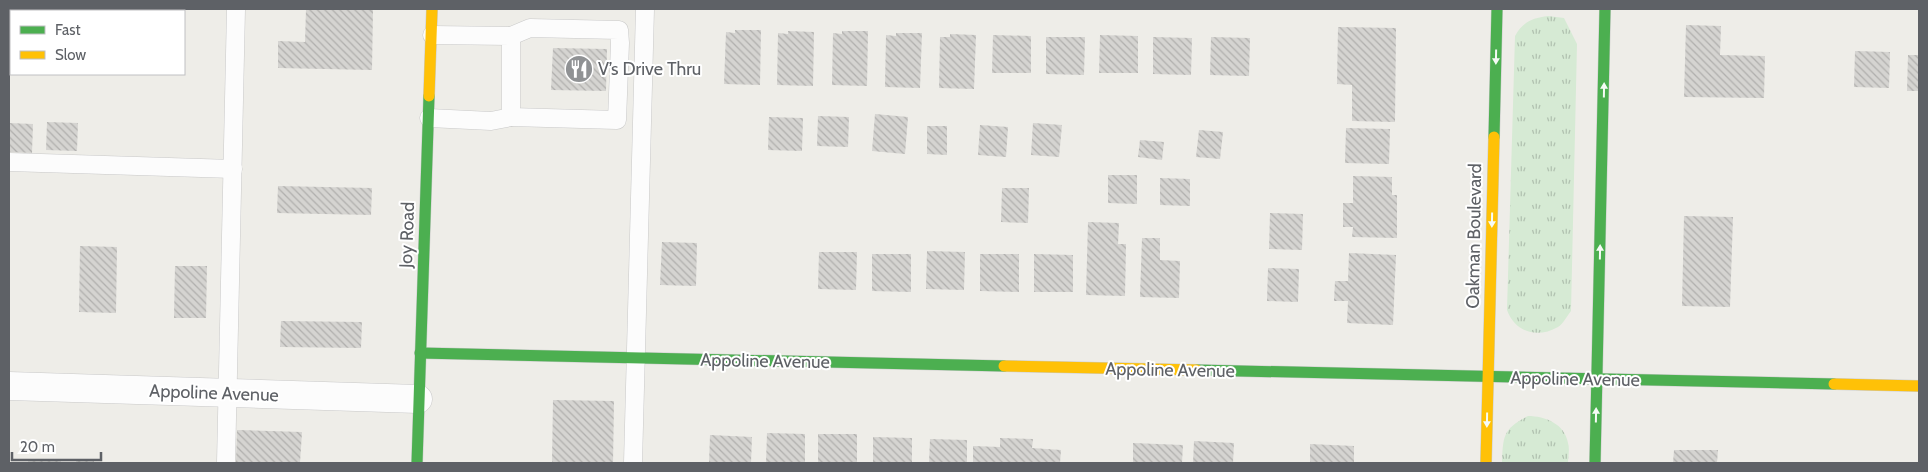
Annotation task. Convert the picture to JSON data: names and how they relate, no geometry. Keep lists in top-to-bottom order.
{
  "streets": {
    "street": ["Joy Road", "Oakman Boulevard", "Appoline Avenue"]
  },
  "crossings": [
    ["Joy Road", "Appoline Avenue"],
    ["Oakman Boulevard", "Appoline Avenue"]
  ],
  "one_way": ["Oakman Boulevard"],
  "places": {
    "restaurant": ["V’s Drive Thru"]
  },
  "legend": ["Fast", "Slow"],
  "scale_bar": "20 m"
}
